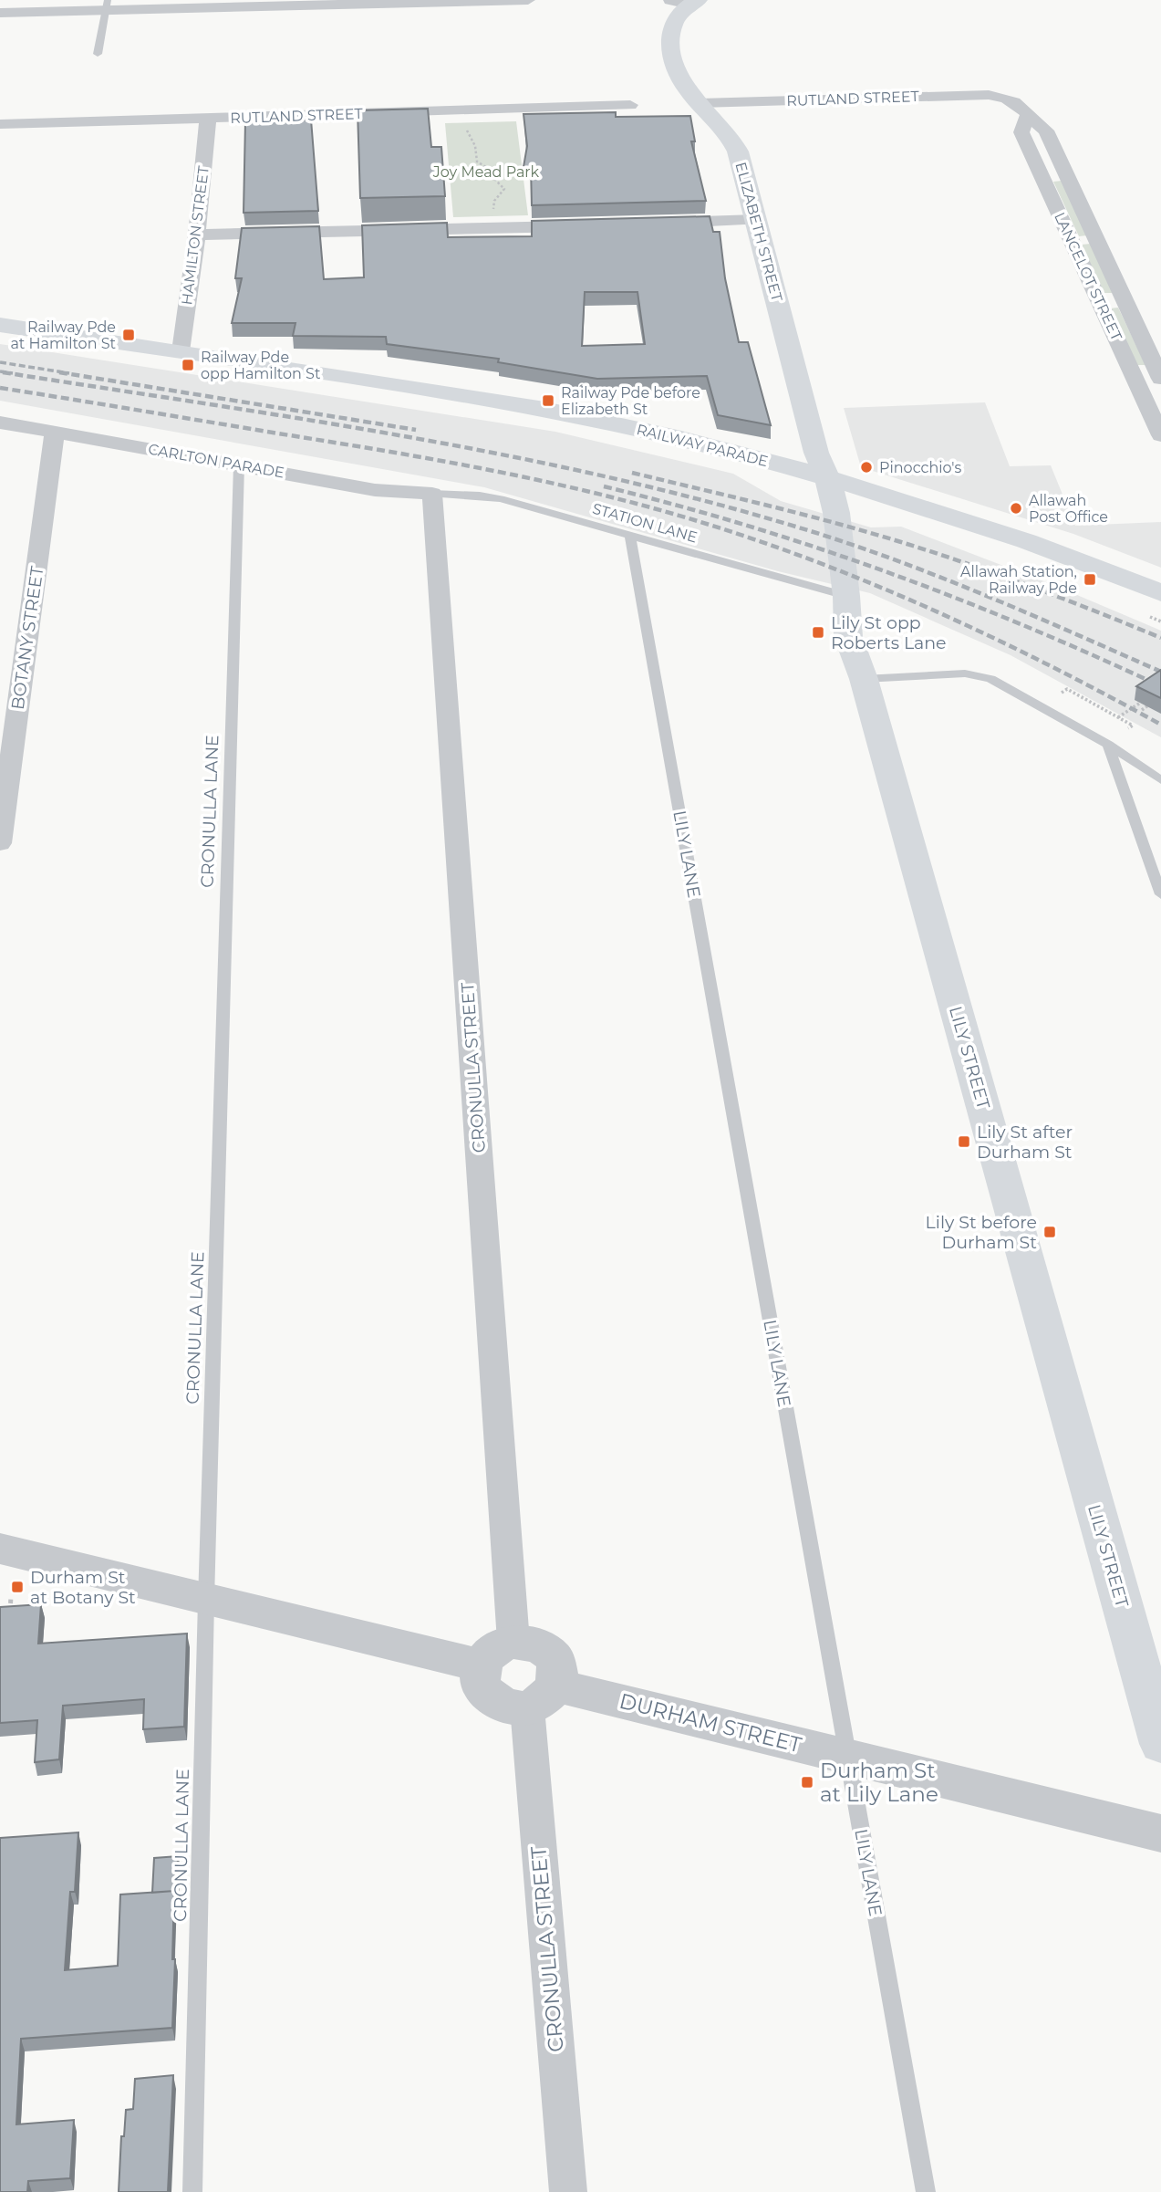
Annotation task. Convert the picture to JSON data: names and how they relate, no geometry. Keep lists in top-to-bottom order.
{
  "streets": {
    "main road": ["ELIZABETH STREET", "RAILWAY PARADE", "LILY STREET"],
    "street": [
      "RUTLAND STREET",
      "HAMILTON STREET",
      "LANCELOT STREET",
      "CARLTON PARADE",
      "BOTANY STREET",
      "CRONULLA STREET",
      "DURHAM STREET"
    ],
    "lane": ["STATION LANE", "CRONULLA LANE", "LILY LANE"]
  },
  "crossings": [
    ["RUTLAND STREET", "ELIZABETH STREET"],
    ["RUTLAND STREET", "HAMILTON STREET"],
    ["RUTLAND STREET", "LANCELOT STREET"],
    ["ELIZABETH STREET", "RAILWAY PARADE"],
    ["ELIZABETH STREET", "LILY STREET"],
    ["HAMILTON STREET", "RAILWAY PARADE"],
    ["RAILWAY PARADE", "LILY STREET"],
    ["CARLTON PARADE", "STATION LANE"],
    ["CARLTON PARADE", "BOTANY STREET"],
    ["CARLTON PARADE", "CRONULLA LANE"],
    ["CARLTON PARADE", "CRONULLA STREET"],
    ["STATION LANE", "LILY LANE"],
    ["STATION LANE", "LILY STREET"],
    ["STATION LANE", "CRONULLA STREET"],
    ["LILY LANE", "DURHAM STREET"],
    ["CRONULLA STREET", "DURHAM STREET"]
  ],
  "parks": ["Joy Mead Park"],
  "places": {
    "transit": [
      "Railway Pde at Hamilton St",
      "Railway Pde opp Hamilton St",
      "Railway Pde before Elizabeth St",
      "Allawah Station, Railway Pde",
      "Lily St opp Roberts Lane",
      "Lily St after Durham St",
      "Lily St before Durham St",
      "Durham St at Botany St",
      "Durham St at Lily Lane"
    ],
    "other": ["Pinocchio's", "Allawah Post Office"]
  }
}
